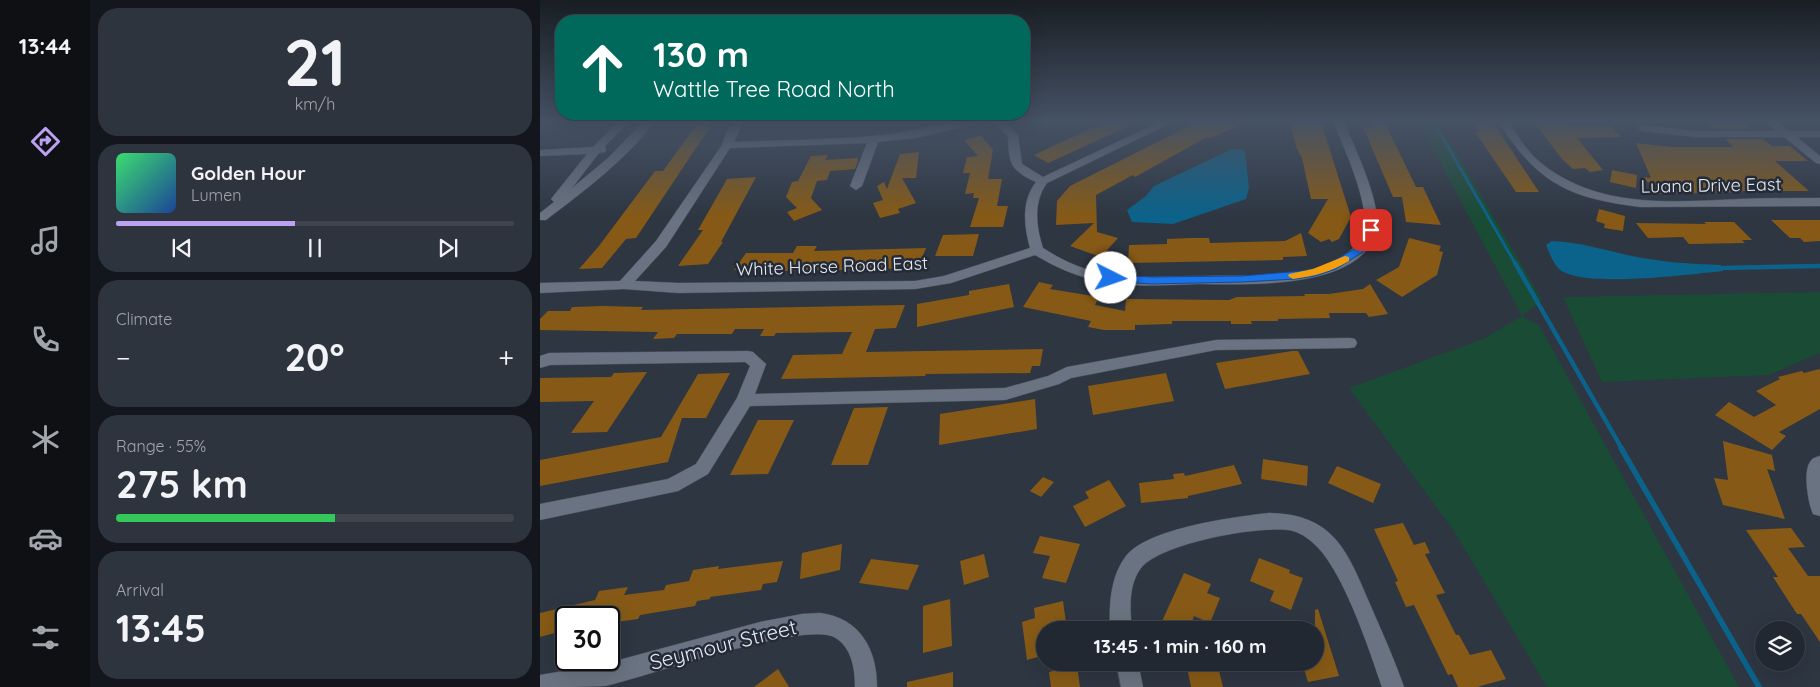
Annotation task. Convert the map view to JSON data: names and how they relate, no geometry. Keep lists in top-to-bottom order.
{
  "streets": {
    "street": ["Luana Drive East", "White Horse Road East", "Seymour Street"]
  },
  "page": {
    "tabs": "13:44",
    "tile": [
      ["21", "km/h"],
      "Climate",
      ["Range · 55%", "275 km"],
      ["Arrival", "13:45"]
    ],
    "turn": ["130 m", "Wattle Tree Road North"],
    "song": ["Golden Hour", "Lumen"],
    "heat": ["−", "20°", "+"],
    "limit": "30",
    "trip": "13:45 · 1 min · 160 m"
  }
}
